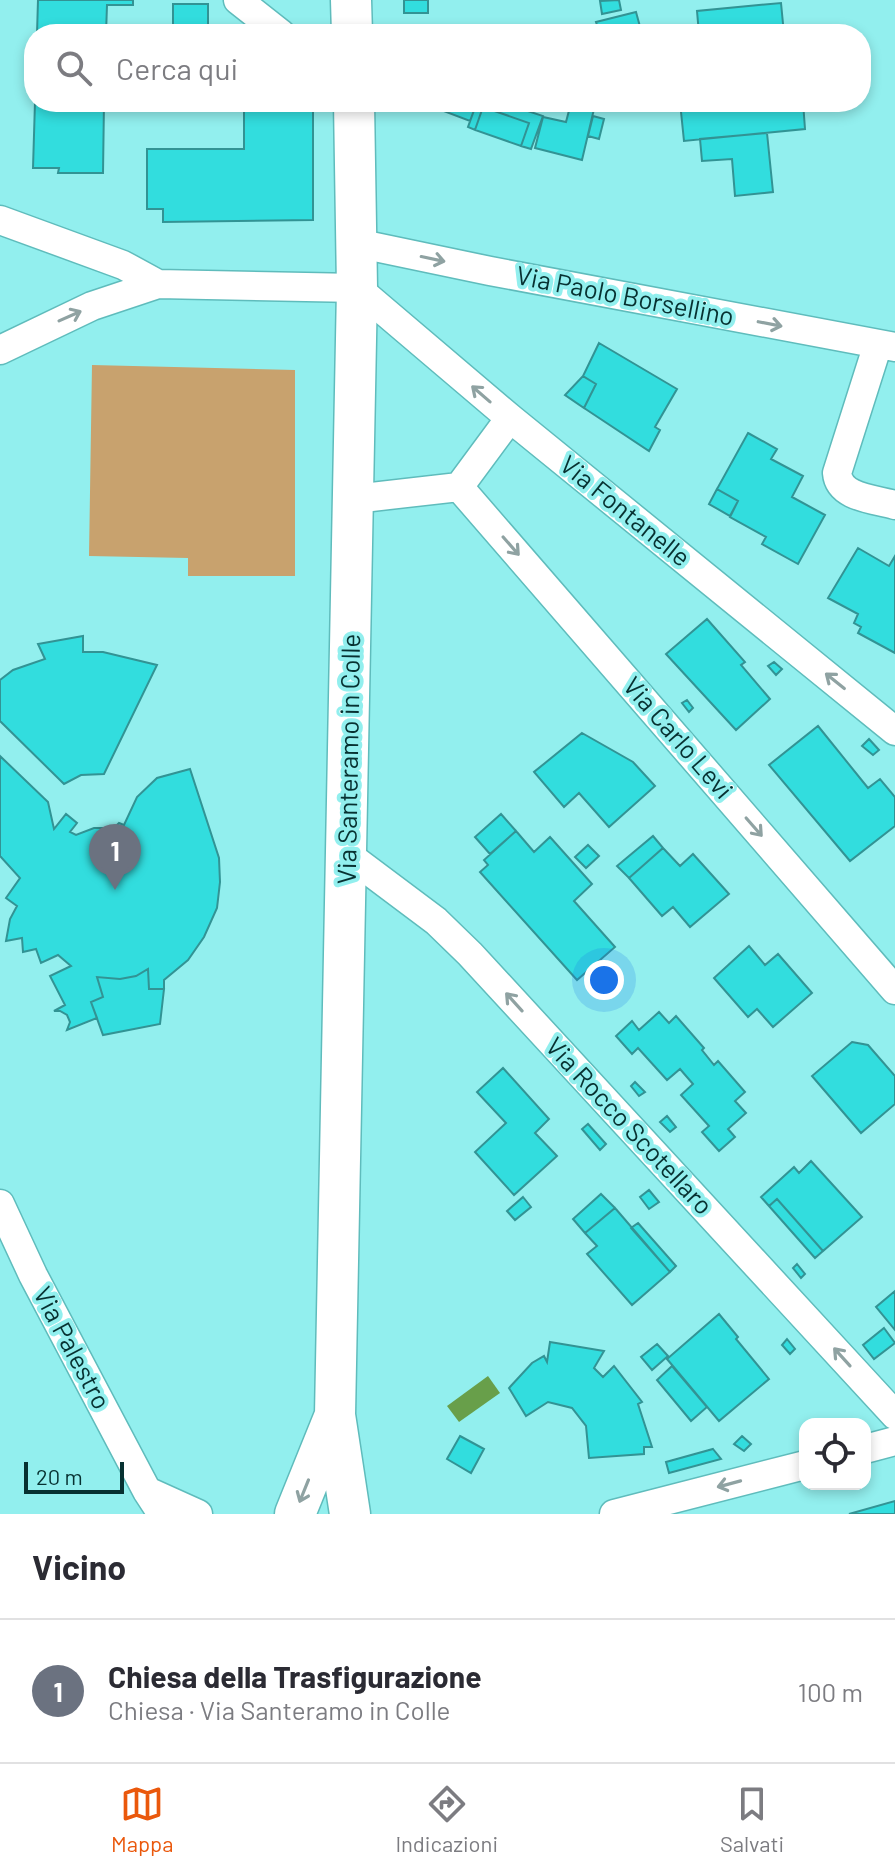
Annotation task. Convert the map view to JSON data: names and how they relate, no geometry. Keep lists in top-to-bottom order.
{
  "streets": {
    "main road": ["Via Santeramo in Colle"],
    "street": [
      "Via Paolo Borsellino",
      "Via Fontanelle",
      "Via Carlo Levi",
      "Via Rocco Scotellaro",
      "Via Palestro"
    ]
  },
  "crossings": [
    ["Via Paolo Borsellino", "Via Santeramo in Colle"],
    ["Via Fontanelle", "Via Santeramo in Colle"],
    ["Via Santeramo in Colle", "Via Rocco Scotellaro"]
  ],
  "one_way": [
    "Via Paolo Borsellino",
    "Via Fontanelle",
    "Via Carlo Levi",
    "Via Rocco Scotellaro"
  ],
  "scale_bar": "20 m",
  "page": {
    "search": "Cerca qui",
    "pins": "1",
    "scale": "20 m",
    "heading": "Vicino",
    "list": [
      {
        "mark": "1",
        "name": "Chiesa della Trasfigurazione",
        "note": "Chiesa · Via Santeramo in Colle",
        "value": "100 m"
      }
    ],
    "nav": ["Mappa", "Indicazioni", "Salvati"]
  }
}
